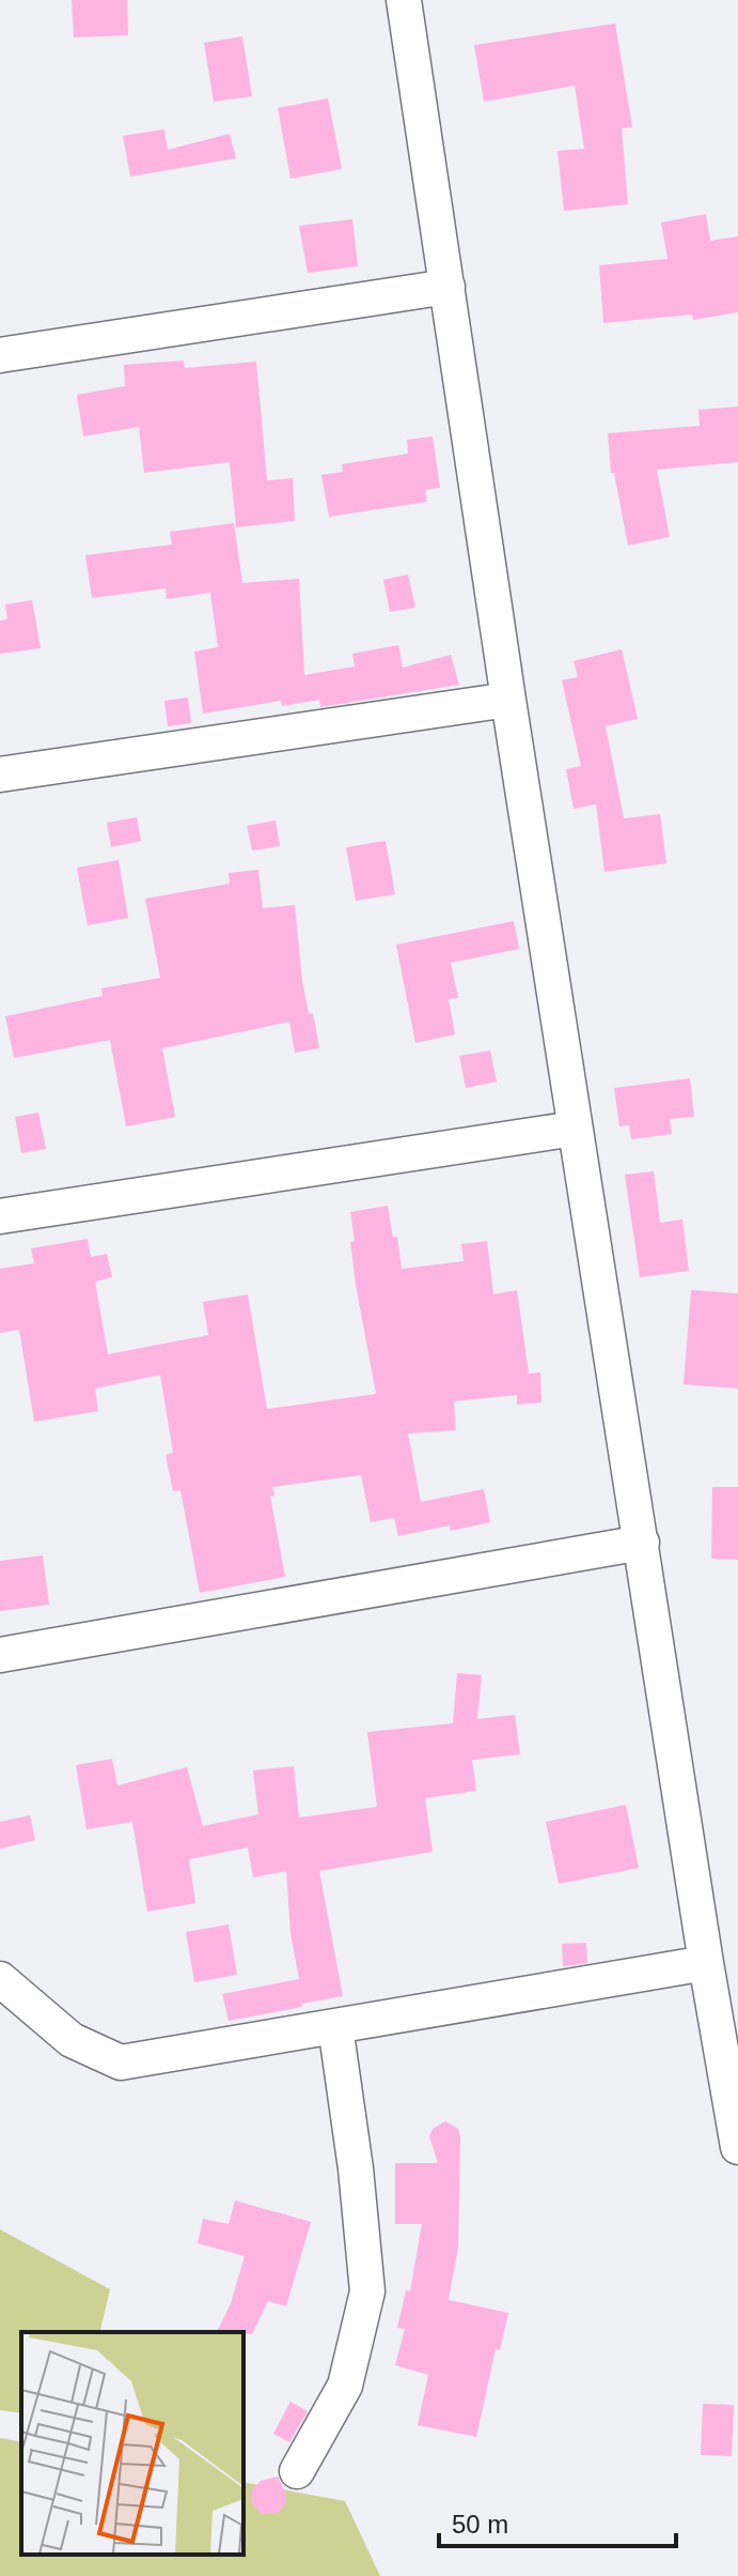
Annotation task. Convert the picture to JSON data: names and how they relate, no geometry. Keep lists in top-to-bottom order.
{
  "scale_bar": "50 m"
}
